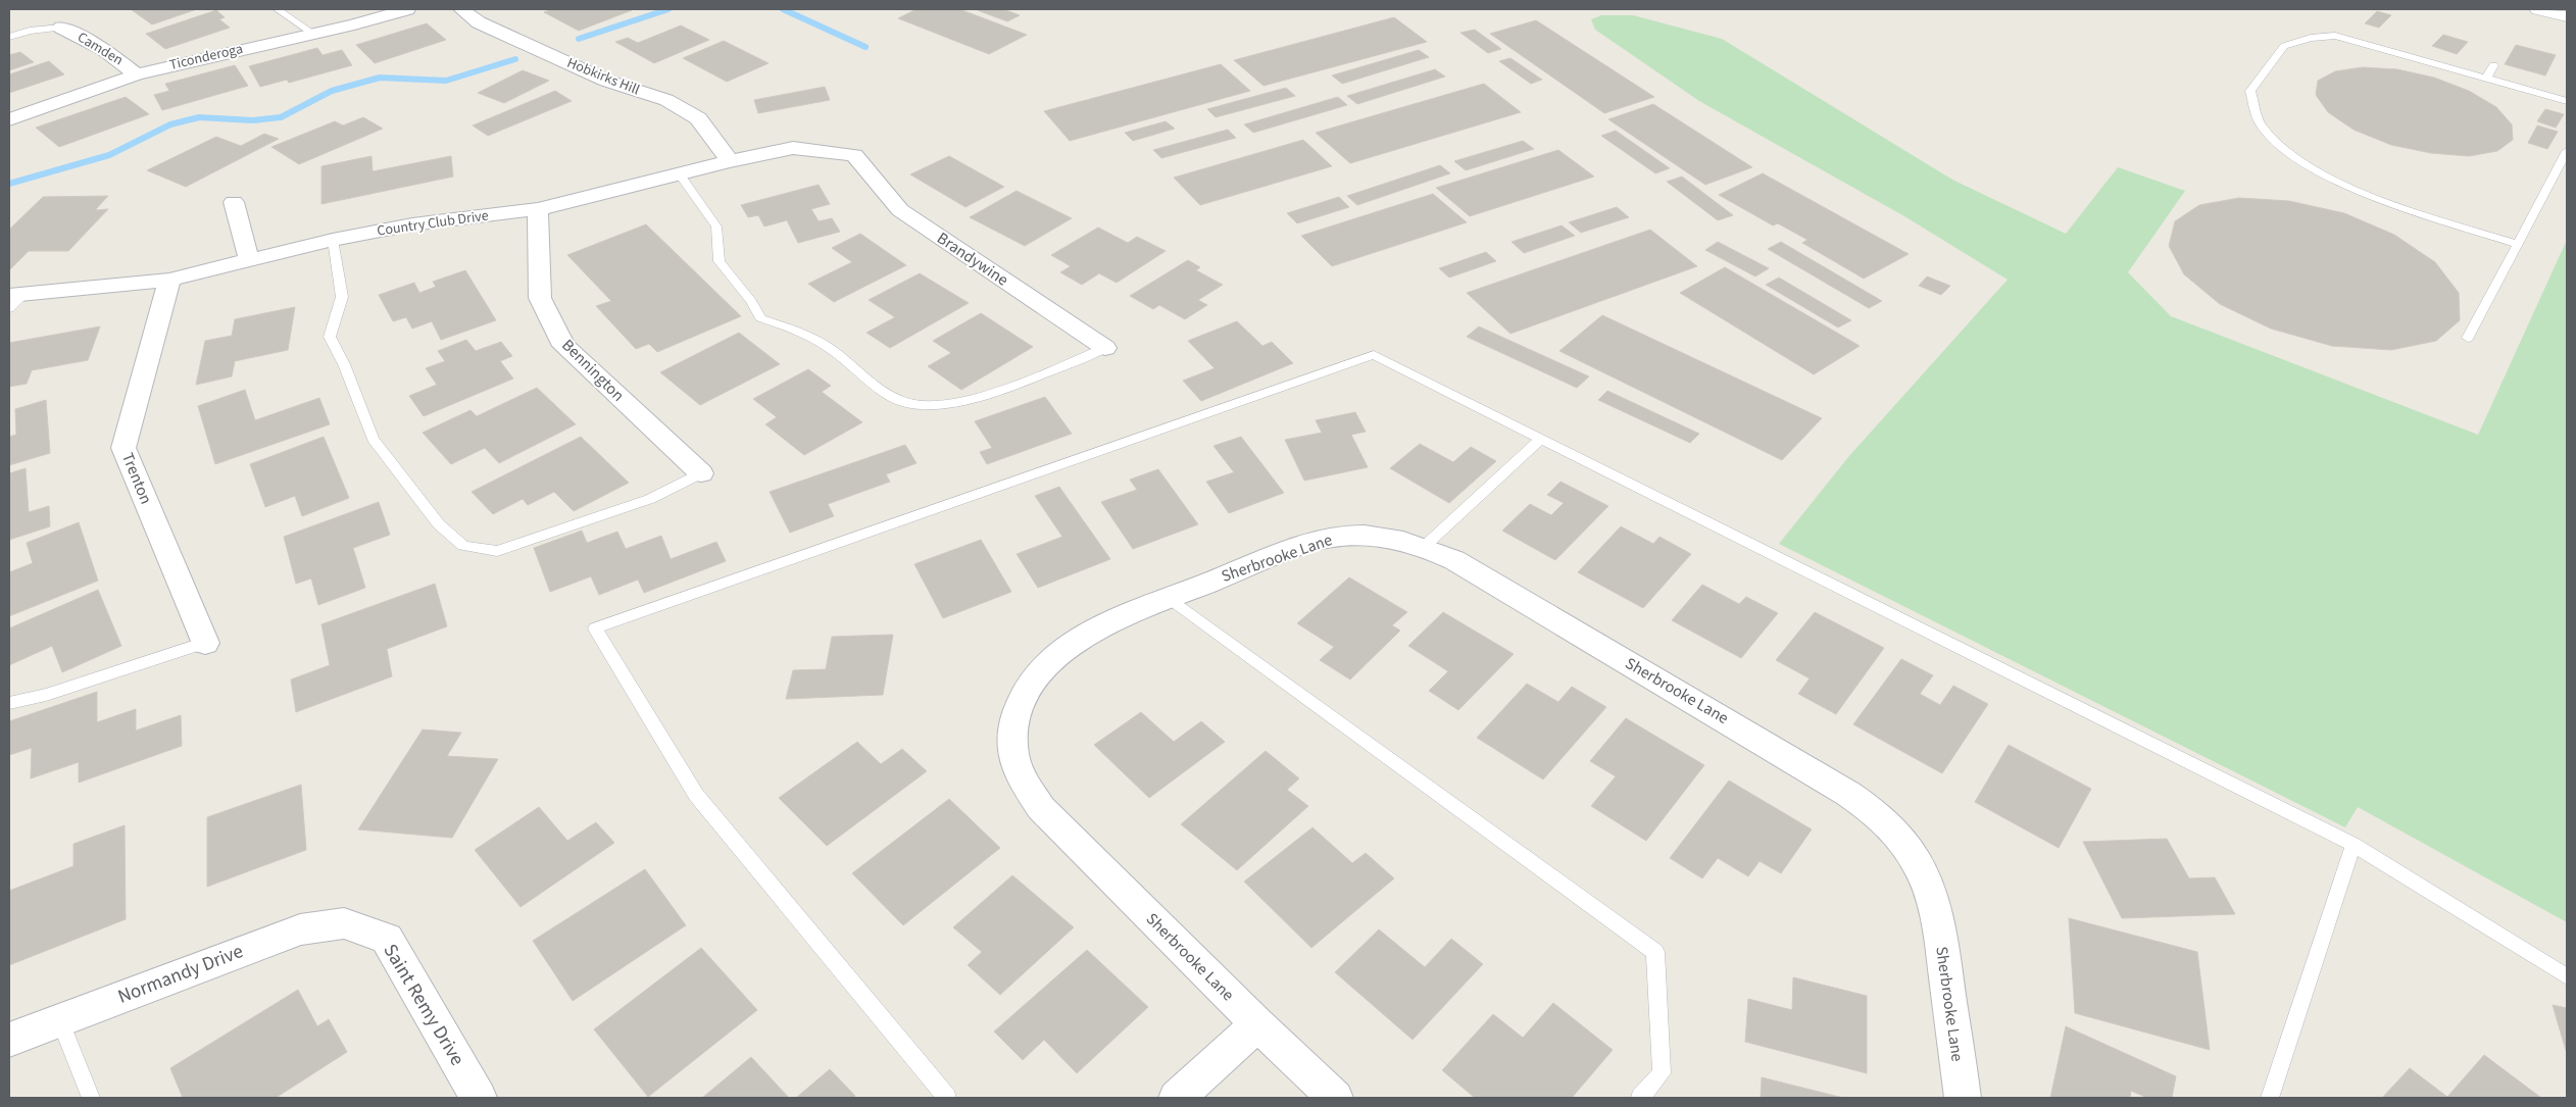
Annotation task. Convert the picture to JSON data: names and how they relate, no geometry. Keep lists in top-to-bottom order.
{
  "streets": {
    "street": [
      "Camden",
      "Ticonderoga",
      "Hobkirks Hill",
      "Country Club Drive",
      "Brandywine",
      "Bennington",
      "Trenton",
      "Sherbrooke Lane",
      "Normandy Drive",
      "Saint Remy Drive"
    ]
  },
  "crossings": [
    ["Camden", "Ticonderoga"],
    ["Hobkirks Hill", "Country Club Drive"],
    ["Country Club Drive", "Brandywine"],
    ["Country Club Drive", "Bennington"],
    ["Country Club Drive", "Trenton"],
    ["Normandy Drive", "Saint Remy Drive"]
  ]
}
